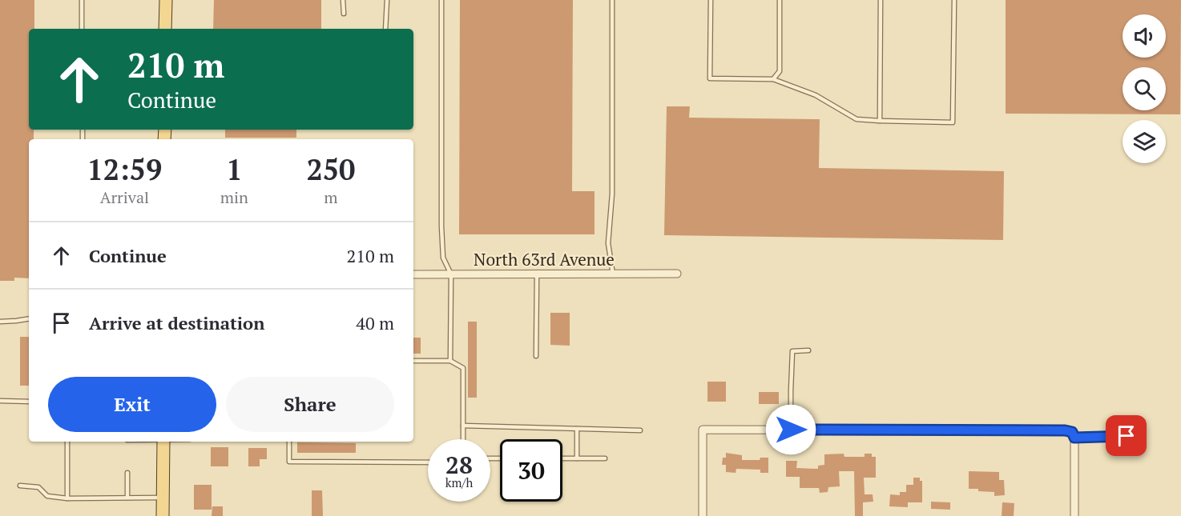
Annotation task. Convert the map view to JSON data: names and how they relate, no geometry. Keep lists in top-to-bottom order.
{
  "streets": {
    "street": ["North 63rd Avenue"]
  },
  "page": {
    "turn": ["210 m", "Continue"],
    "eta": [
      "12:59",
      "Arrival",
      "1",
      "min",
      "250",
      "m"
    ],
    "list": [
      {
        "name": "Continue",
        "value": "210 m"
      },
      {
        "name": "Arrive at destination",
        "value": "40 m"
      }
    ],
    "buttons": ["Exit", "Share"],
    "speed": "28 km/h",
    "limit": "30"
  }
}
